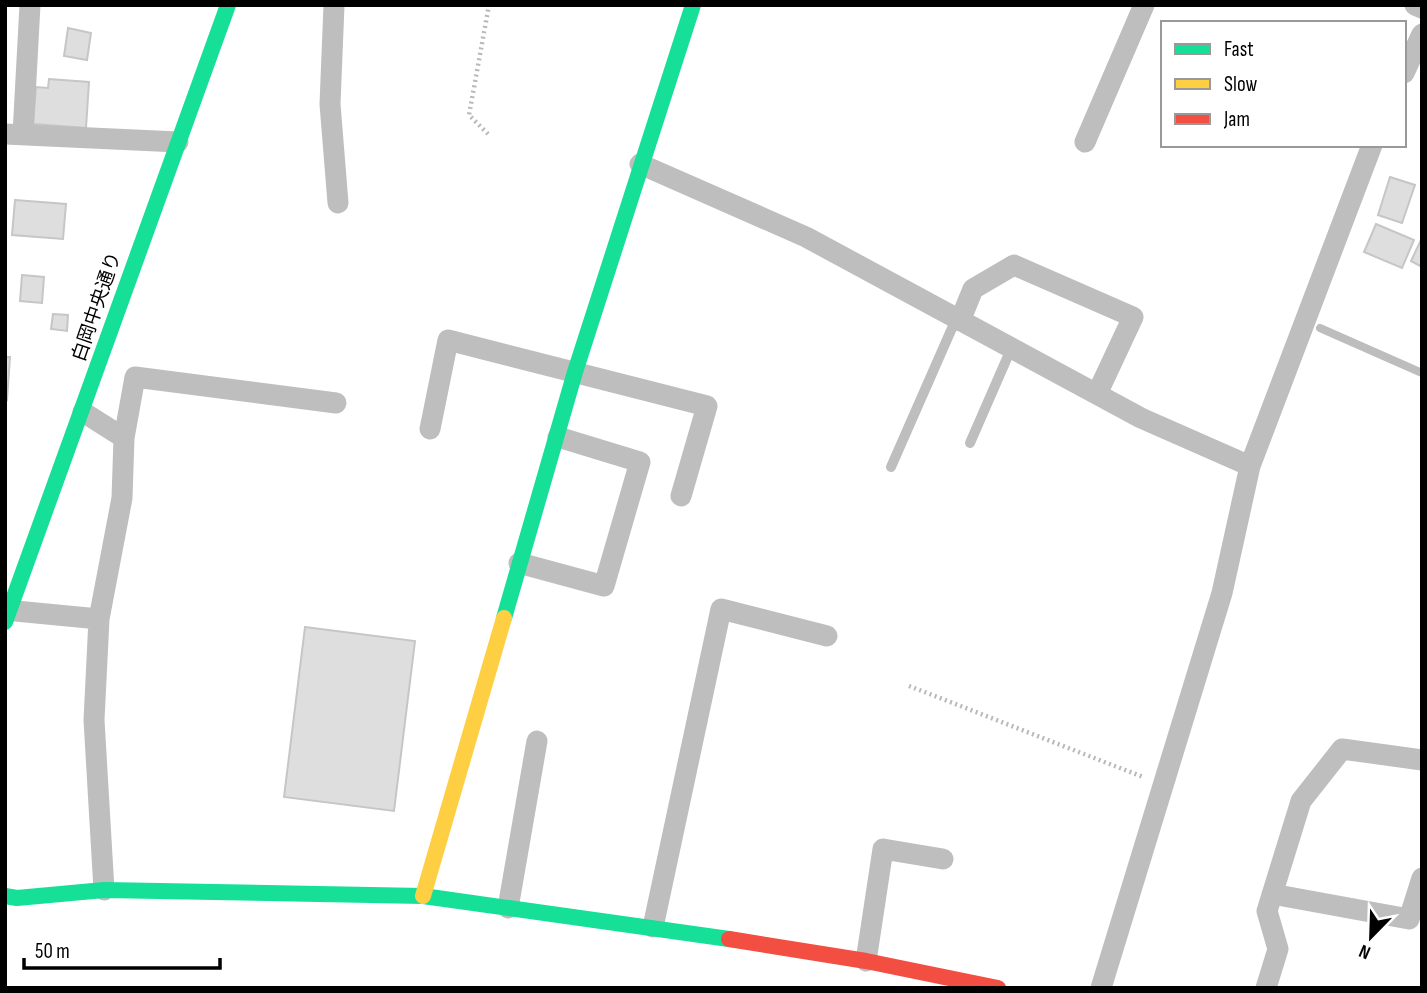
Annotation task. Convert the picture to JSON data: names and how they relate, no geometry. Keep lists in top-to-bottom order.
{
  "streets": {
    "street": ["白岡中央通り"]
  },
  "legend": ["Fast", "Slow", "Jam"],
  "scale_bar": "50 m",
  "north": "bottom left"
}
